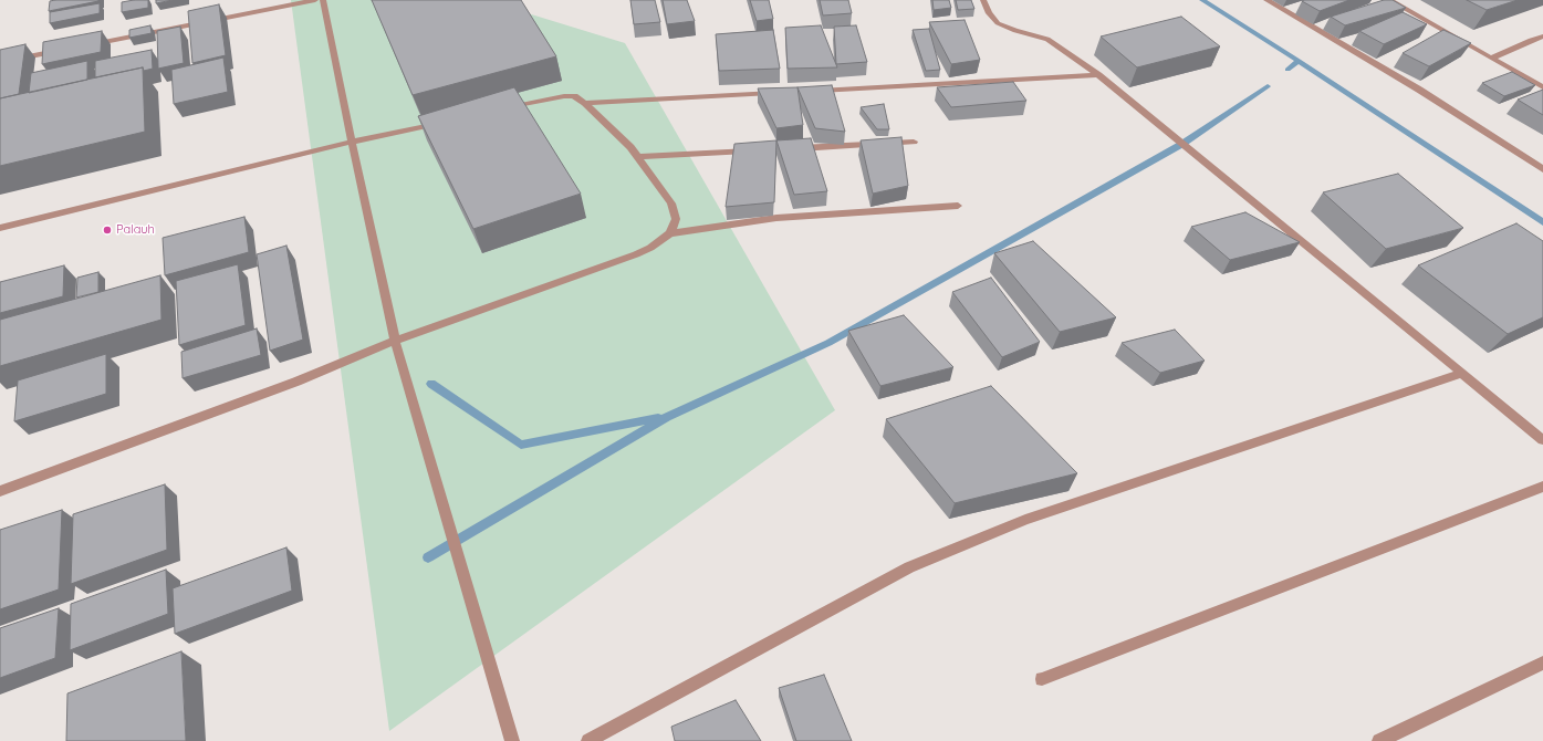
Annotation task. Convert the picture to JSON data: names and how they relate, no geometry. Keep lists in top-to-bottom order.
{
  "places": ["Palauh"]
}
